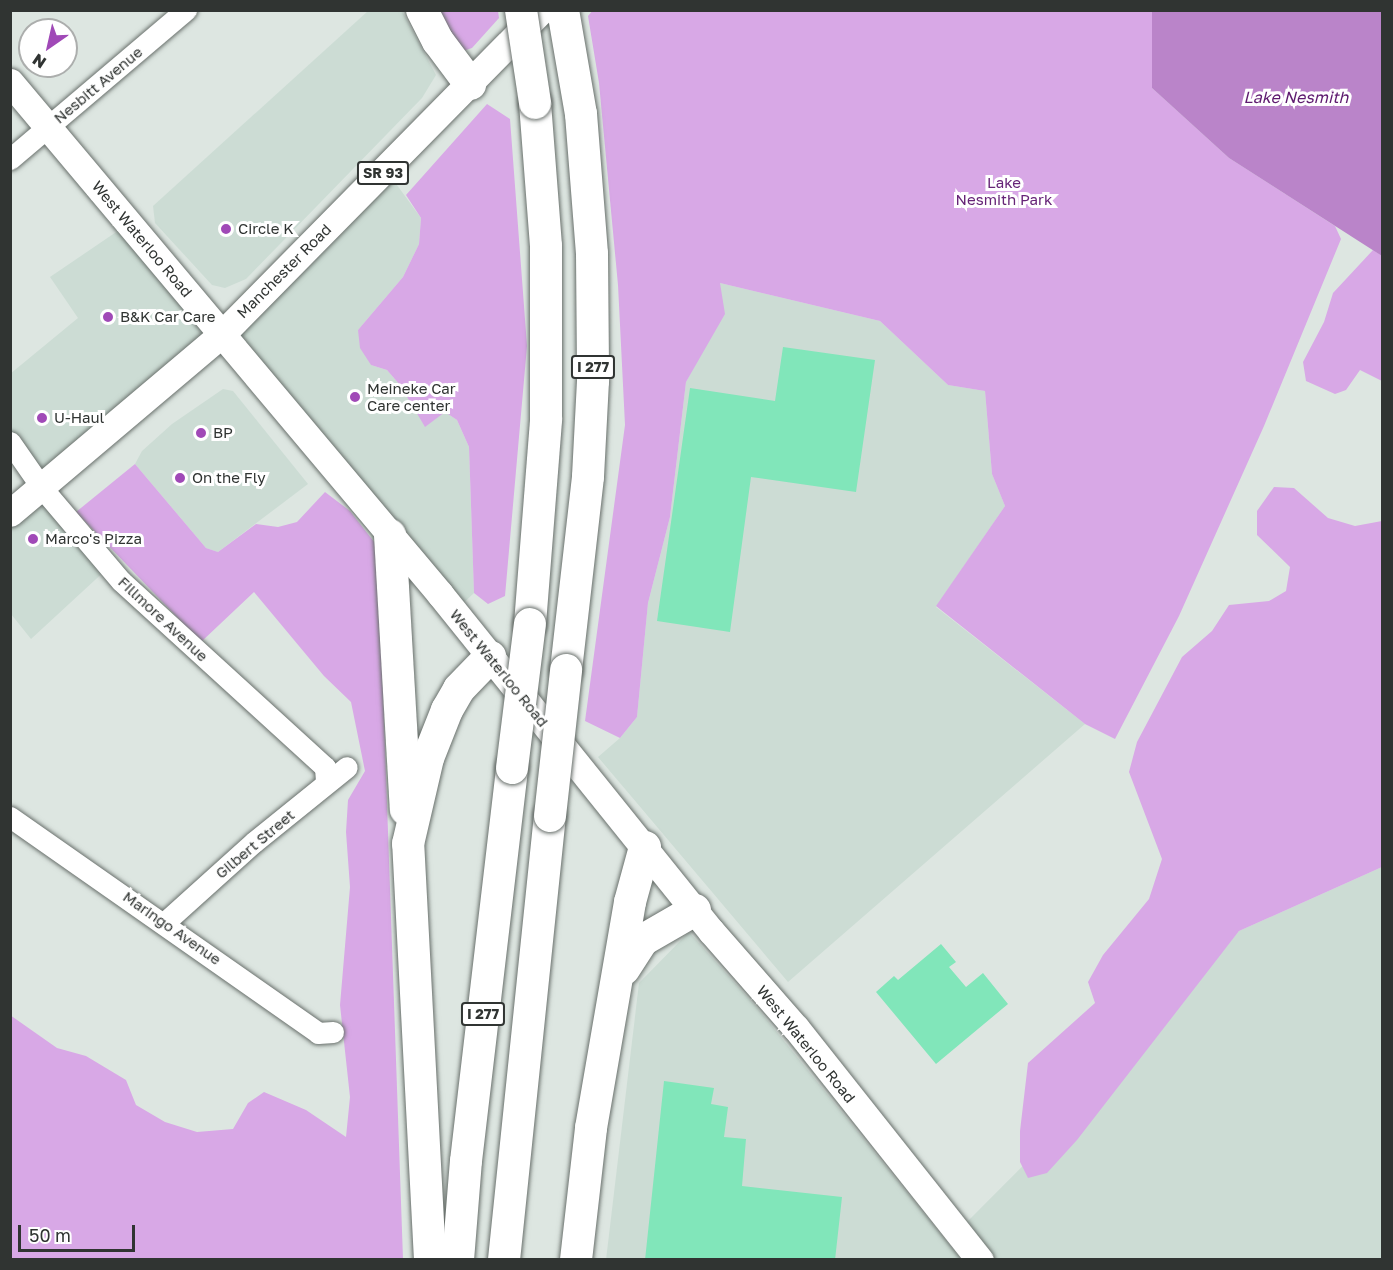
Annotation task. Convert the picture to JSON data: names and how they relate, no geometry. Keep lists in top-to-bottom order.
{
  "streets": {
    "highway": ["I 277"],
    "main road": ["SR 93", "West Waterloo Road", "Manchester Road"],
    "street": [
      "Nesbitt Avenue",
      "Fillmore Avenue",
      "Gilbert Street",
      "Maringo Avenue"
    ]
  },
  "crossings": [
    ["Nesbitt Avenue", "West Waterloo Road"],
    ["West Waterloo Road", "Manchester Road"],
    ["Manchester Road", "Fillmore Avenue"],
    ["Fillmore Avenue", "Gilbert Street"],
    ["Gilbert Street", "Maringo Avenue"]
  ],
  "water": ["Lake Nesmith"],
  "parks": ["Lake Nesmith Park"],
  "places": [
    "Circle K",
    "B&K Car Care",
    "Meineke Car Care center",
    "U-Haul",
    "BP",
    "On the Fly",
    "Marco's Pizza"
  ],
  "scale_bar": "50 m",
  "north": "bottom left"
}
